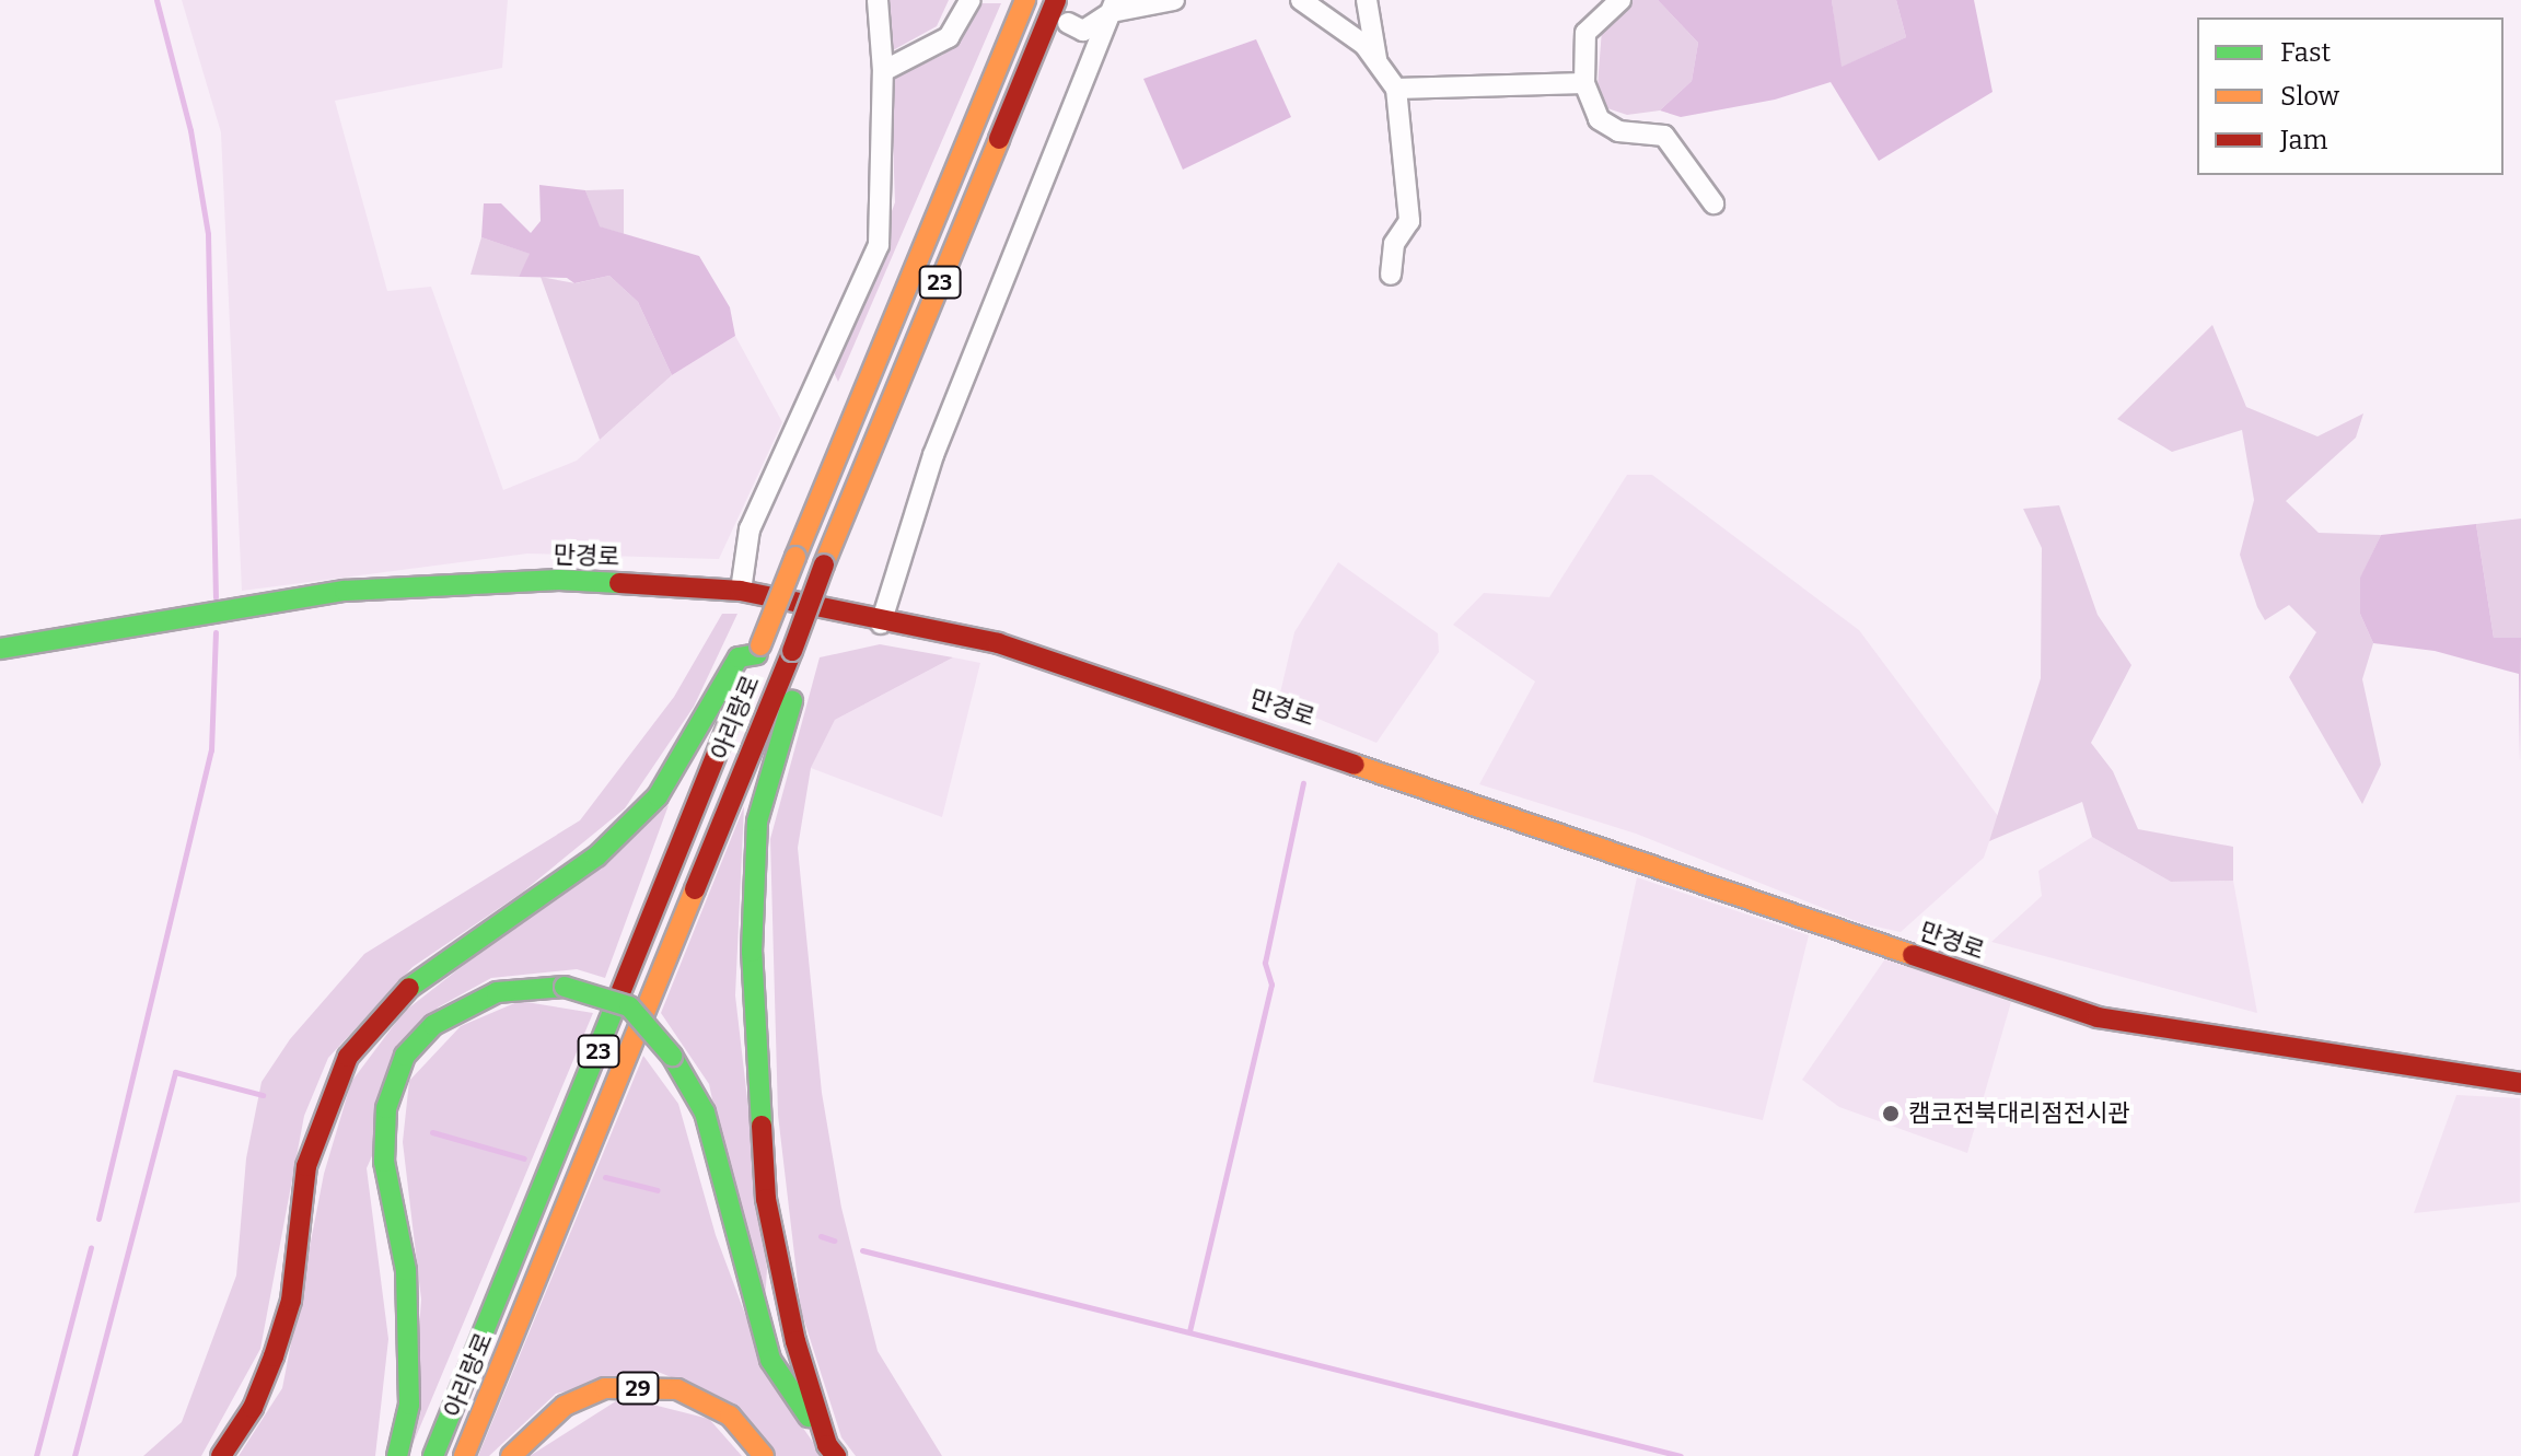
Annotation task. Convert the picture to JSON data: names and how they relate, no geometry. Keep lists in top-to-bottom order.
{
  "streets": {
    "main road": [
      "23",
      "만경로",
      "아리랑로",
      "29"
    ]
  },
  "places": ["캠코전북대리점전시관"],
  "legend": ["Fast", "Slow", "Jam"]
}
